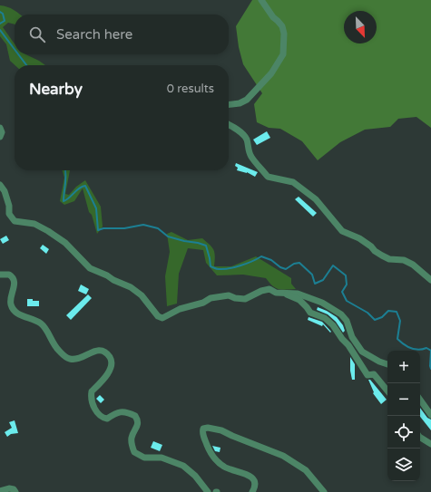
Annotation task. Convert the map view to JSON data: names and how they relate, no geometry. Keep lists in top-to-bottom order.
{
  "north": "bottom right",
  "page": {
    "search": "Search here",
    "heading": ["Nearby", "0 results"],
    "map_buttons": ["+", "−"]
  }
}
